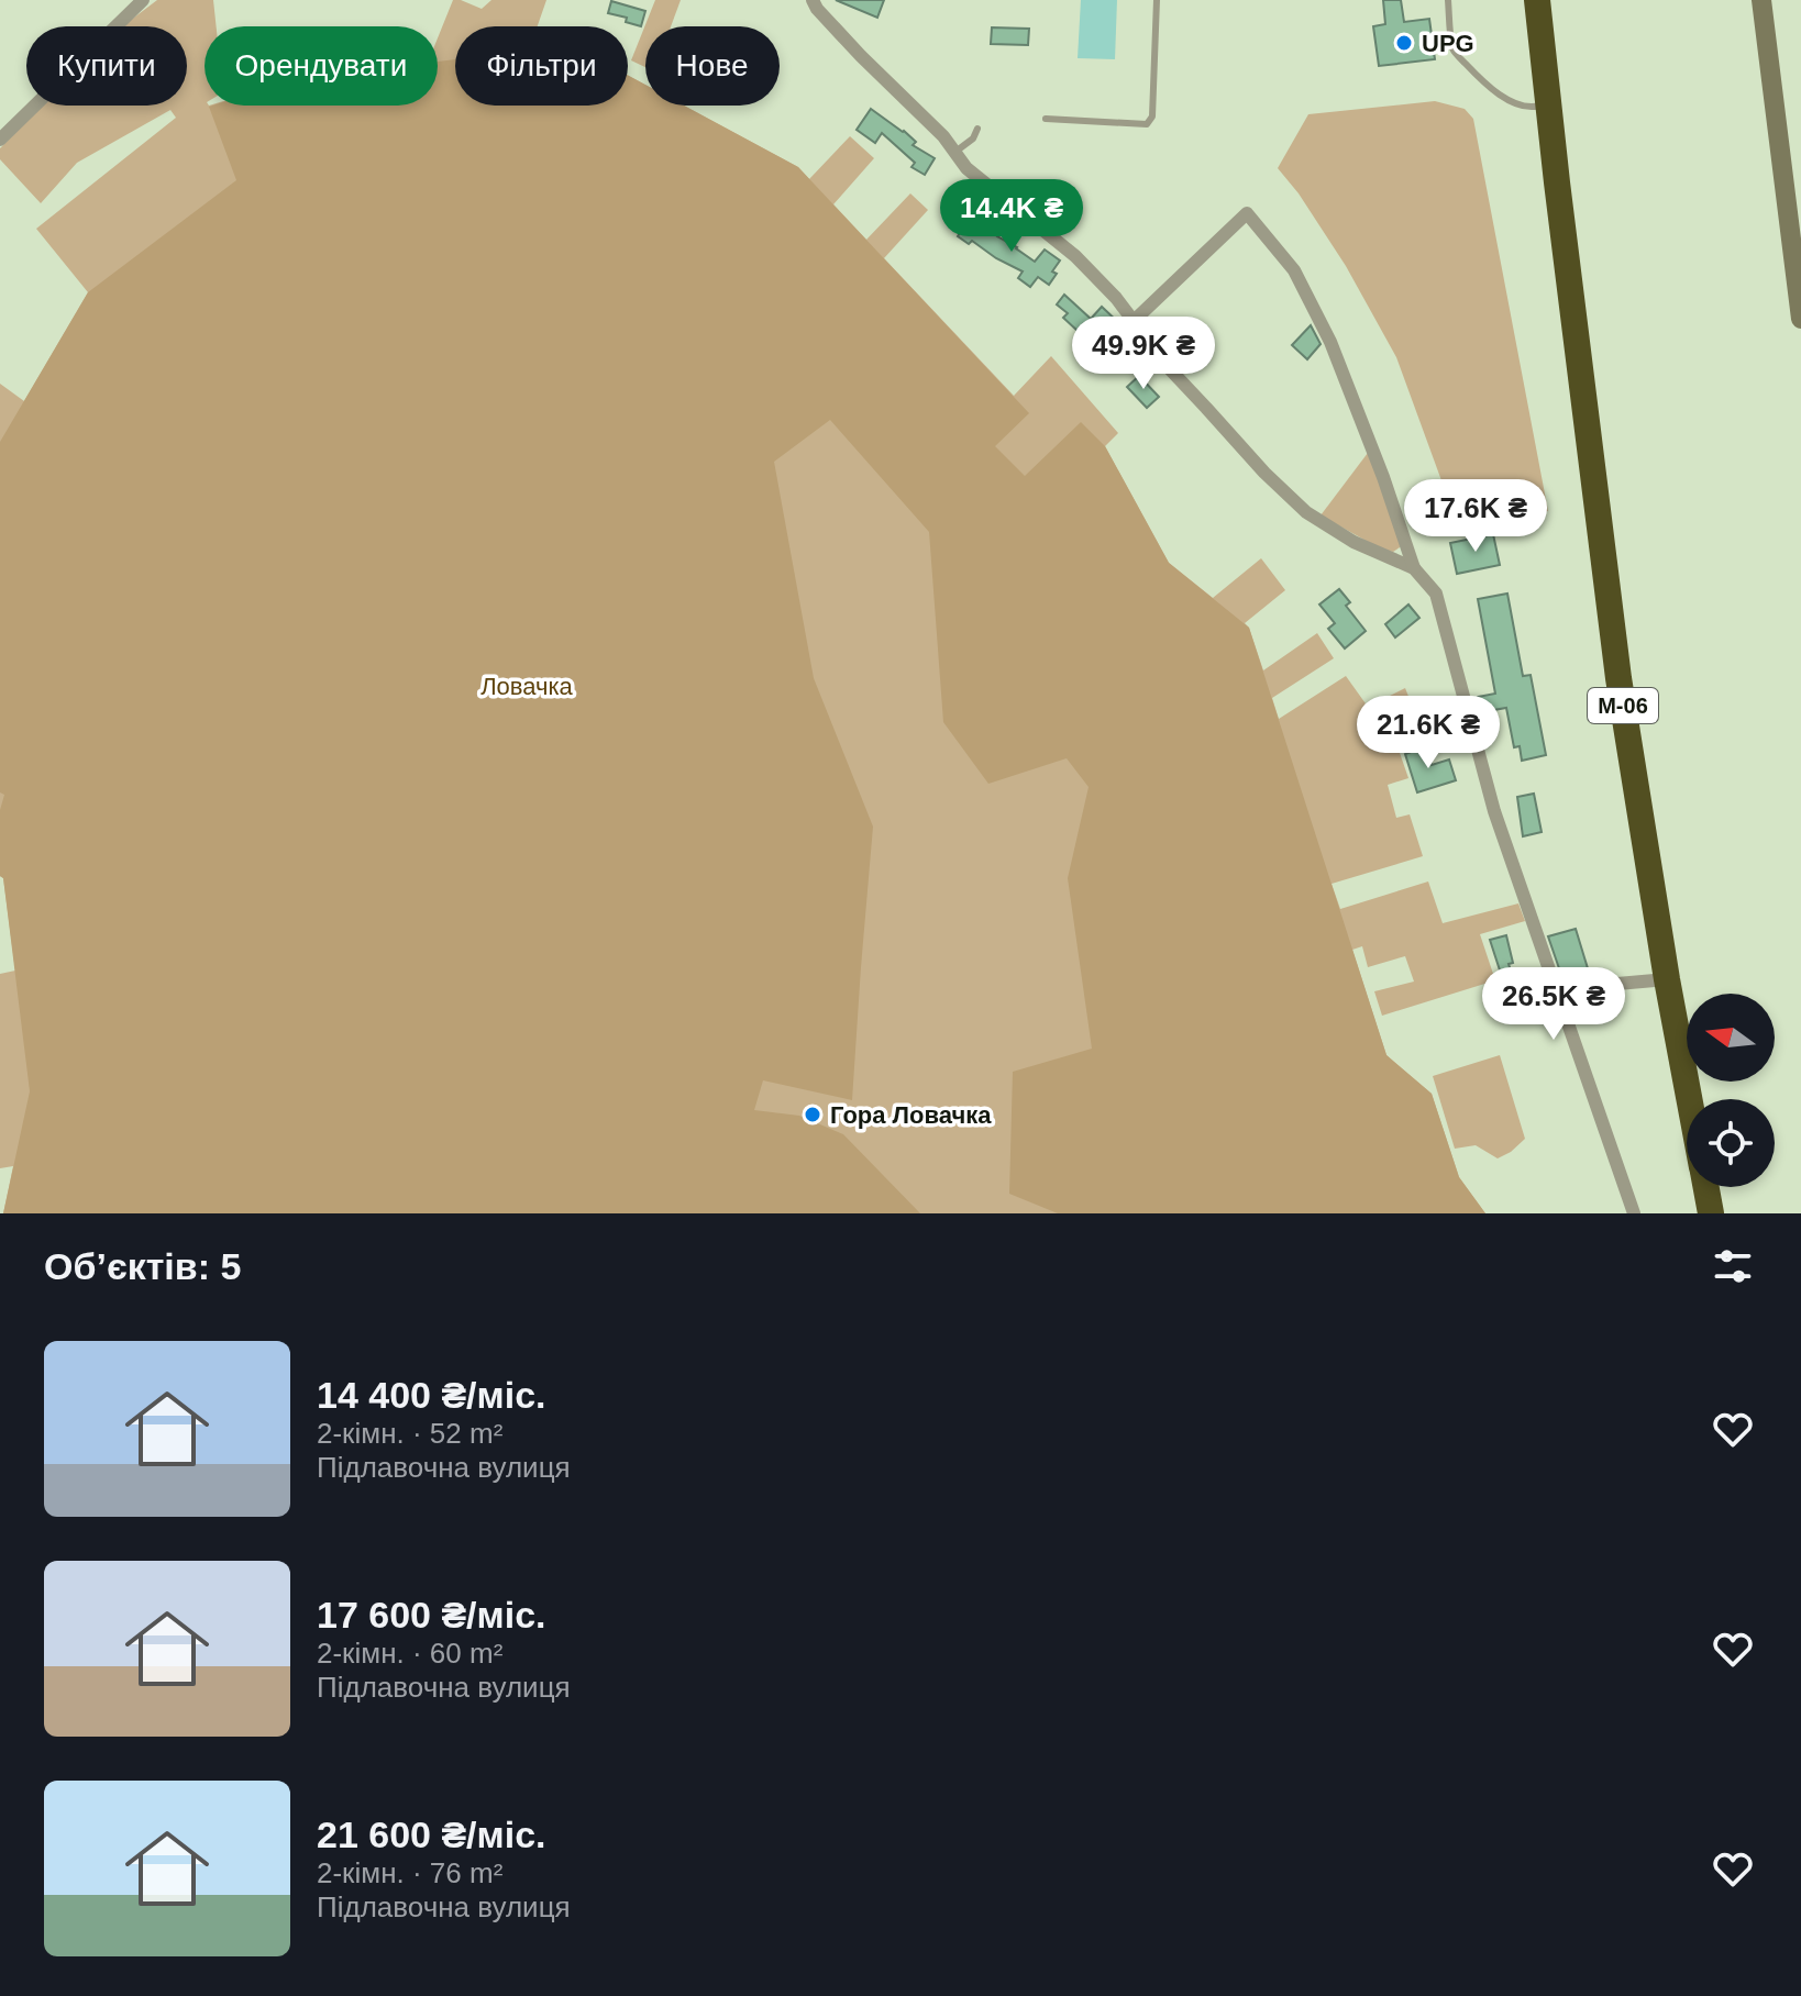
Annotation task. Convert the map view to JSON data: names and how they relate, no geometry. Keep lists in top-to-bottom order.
{
  "streets": {
    "highway": ["М-06"]
  },
  "parks": ["Ловачка"],
  "places": ["UPG", "Гора Ловачка"],
  "north": "left",
  "page": {
    "chip": [
      "Купити",
      "Орендувати",
      "Фільтри",
      "Нове"
    ],
    "price": [
      "14.4K ₴",
      "49.9K ₴",
      "17.6K ₴",
      "21.6K ₴",
      "26.5K ₴"
    ],
    "heading": "Об’єктів: 5",
    "list": [
      {
        "name": "14 400 ₴/міс.",
        "note": "2-кімн. · 52 m² · Підлавочна вулиця"
      },
      {
        "name": "17 600 ₴/міс.",
        "note": "2-кімн. · 60 m² · Підлавочна вулиця"
      },
      {
        "name": "21 600 ₴/міс.",
        "note": "2-кімн. · 76 m² · Підлавочна вулиця"
      }
    ]
  }
}
